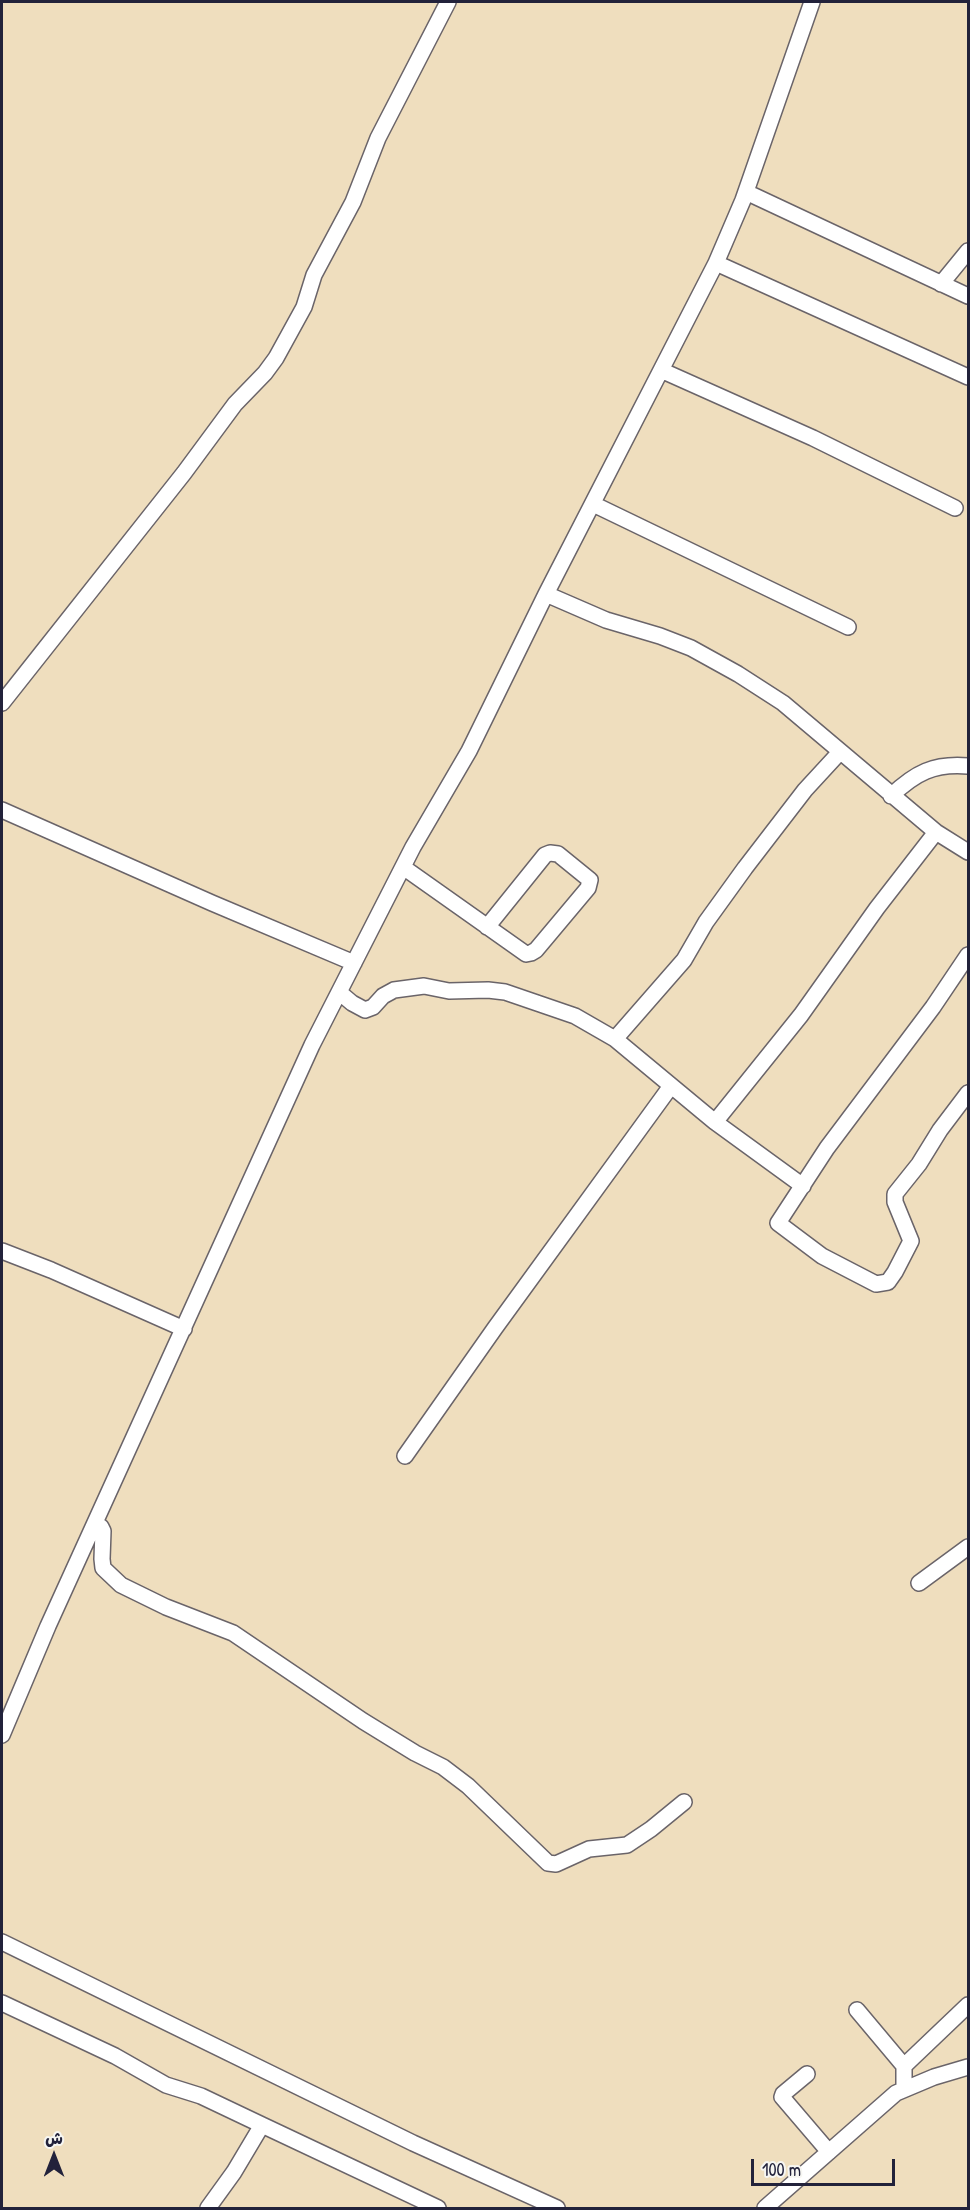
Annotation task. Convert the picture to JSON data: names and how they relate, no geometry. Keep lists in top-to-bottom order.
{
  "scale_bar": "100 m",
  "north": "top"
}
